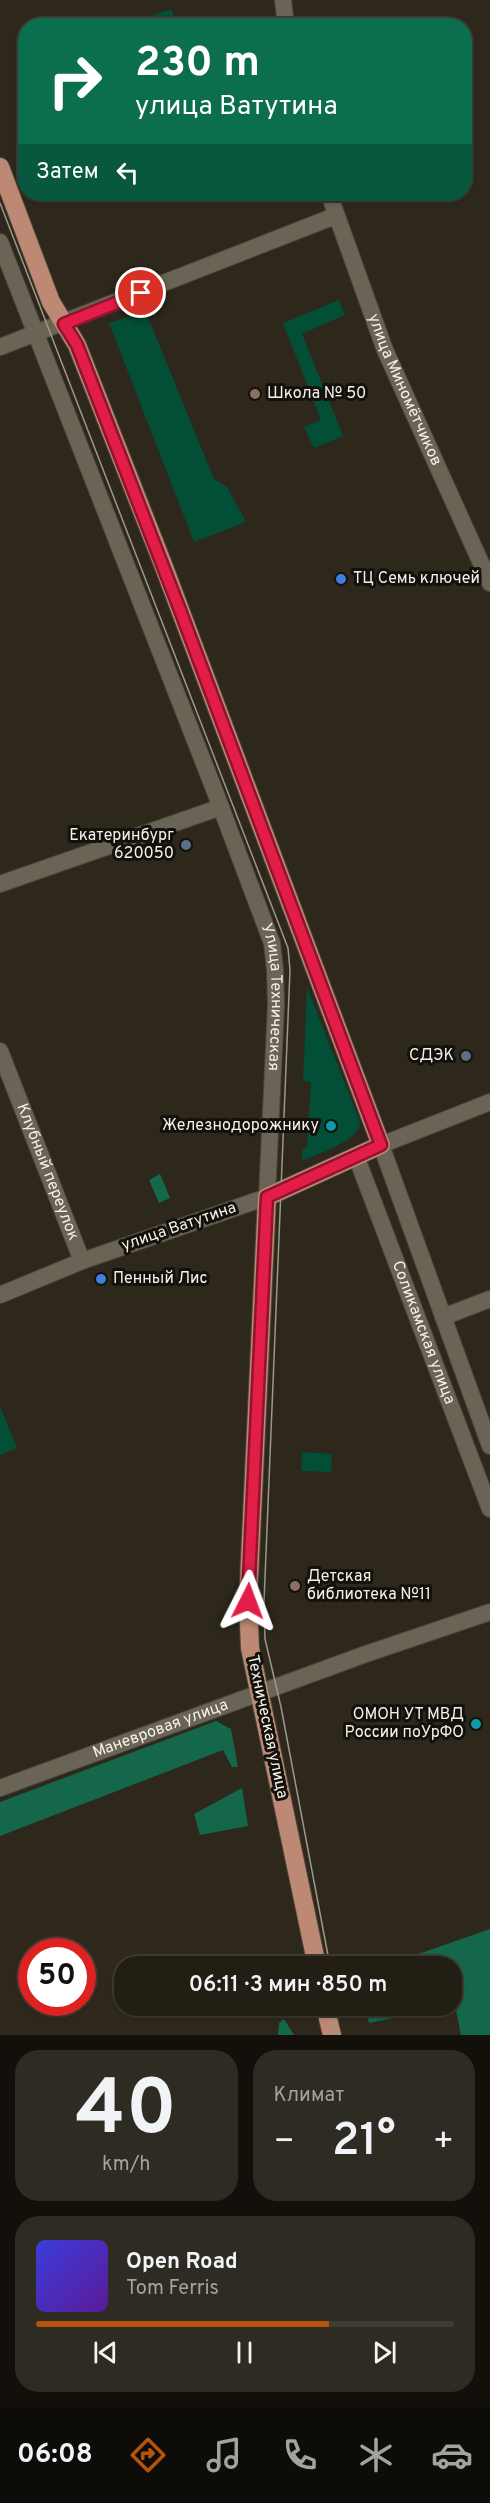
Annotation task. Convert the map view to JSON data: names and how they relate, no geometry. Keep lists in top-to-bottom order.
{
  "streets": {
    "main road": ["улица Ватутина", "Техническая улица"],
    "street": [
      "улица Миномётчиков",
      "Улица Техническая",
      "Клубный переулок",
      "Соликамская улица",
      "Маневровая улица"
    ]
  },
  "crossings": [
    ["Улица Техническая", "улица Ватутина"],
    ["Улица Техническая", "Техническая улица"],
    ["Клубный переулок", "улица Ватутина"],
    ["улица Ватутина", "Соликамская улица"],
    ["улица Ватутина", "Техническая улица"],
    ["Техническая улица", "Маневровая улица"]
  ],
  "places": [
    "Школа № 50",
    "ТЦ Семь ключей",
    "Екатеринбург 620050",
    "СДЭК",
    "Железнодорожнику",
    "Пенный Лис",
    "Детская библиотека №11",
    "ОМОН УТ МВД России поУрФО"
  ],
  "page": {
    "turn": ["230 m", "улица Ватутина"],
    "then": "Затем",
    "limit": "50",
    "trip": "06:11 · 3 мин · 850 m",
    "tile": [
      ["40", "km/h"],
      "Климат"
    ],
    "heat": ["−", "21°", "+"],
    "song": ["Open Road", "Tom Ferris"],
    "tabs": "06:08"
  }
}
